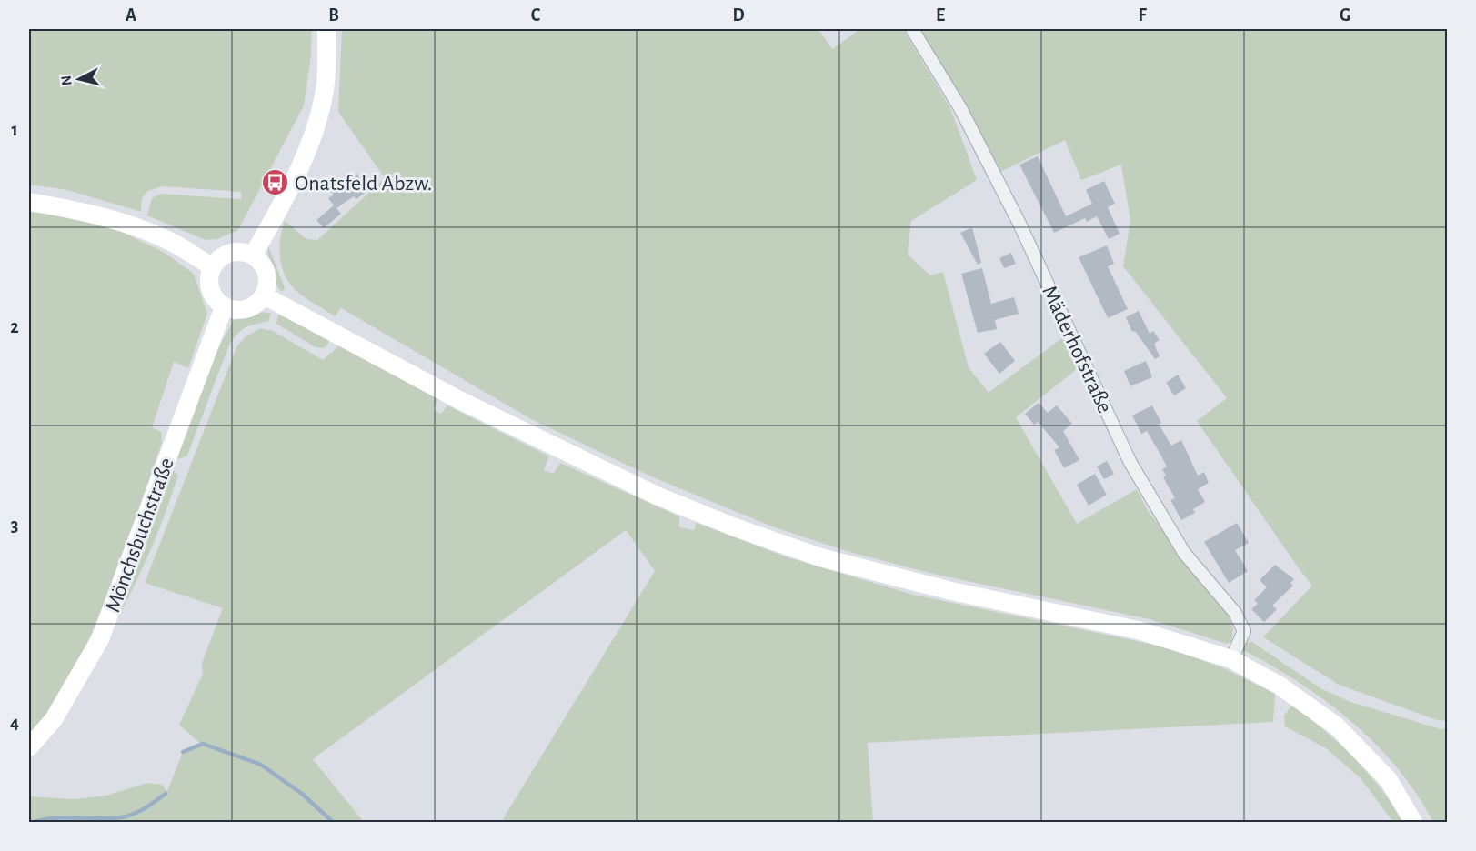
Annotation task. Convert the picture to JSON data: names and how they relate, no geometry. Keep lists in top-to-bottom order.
{
  "streets": {
    "street": ["Mäderhofstraße", "Mönchsbuchstraße"]
  },
  "places": {
    "bus stop": ["Onatsfeld Abzw."]
  },
  "north": "left",
  "grid": {
    "columns": [
      "A",
      "B",
      "C",
      "D",
      "E",
      "F",
      "G"
    ],
    "rows": [
      "1",
      "2",
      "3",
      "4"
    ]
  }
}
